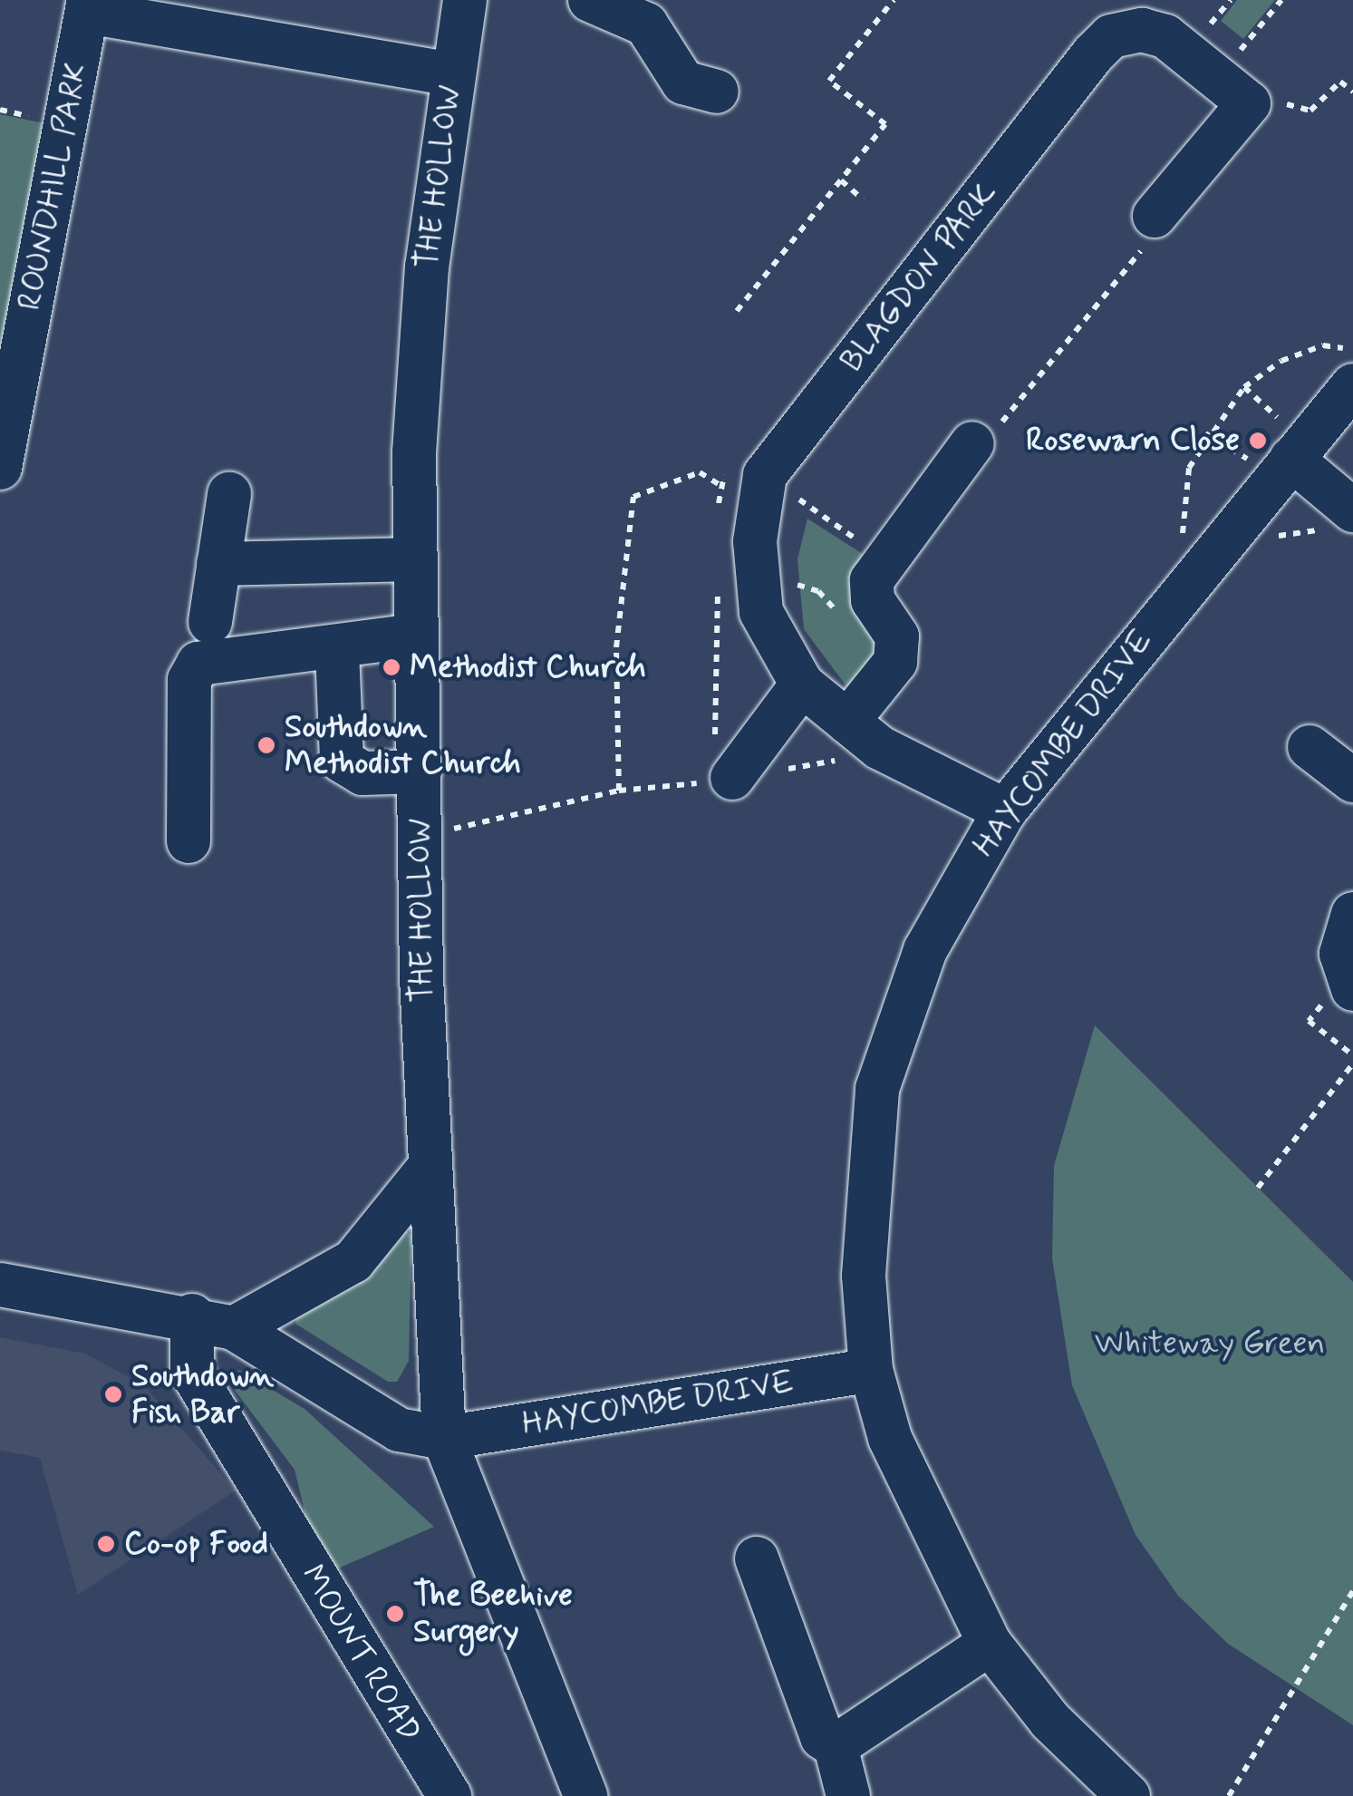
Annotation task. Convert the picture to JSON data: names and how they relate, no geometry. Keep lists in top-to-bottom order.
{
  "streets": {
    "street": [
      "THE HOLLOW",
      "ROUNDHILL PARK",
      "BLAGDON PARK",
      "HAYCOMBE DRIVE",
      "MOUNT ROAD"
    ]
  },
  "crossings": [
    ["THE HOLLOW", "ROUNDHILL PARK"],
    ["THE HOLLOW", "HAYCOMBE DRIVE"],
    ["BLAGDON PARK", "HAYCOMBE DRIVE"]
  ],
  "parks": ["Whiteway Green"],
  "places": [
    "Rosewarn Close",
    "Methodist Church",
    "Southdown Methodist Church",
    "Southdown Fish Bar",
    "Co-op Food",
    "The Beehive Surgery"
  ]
}
